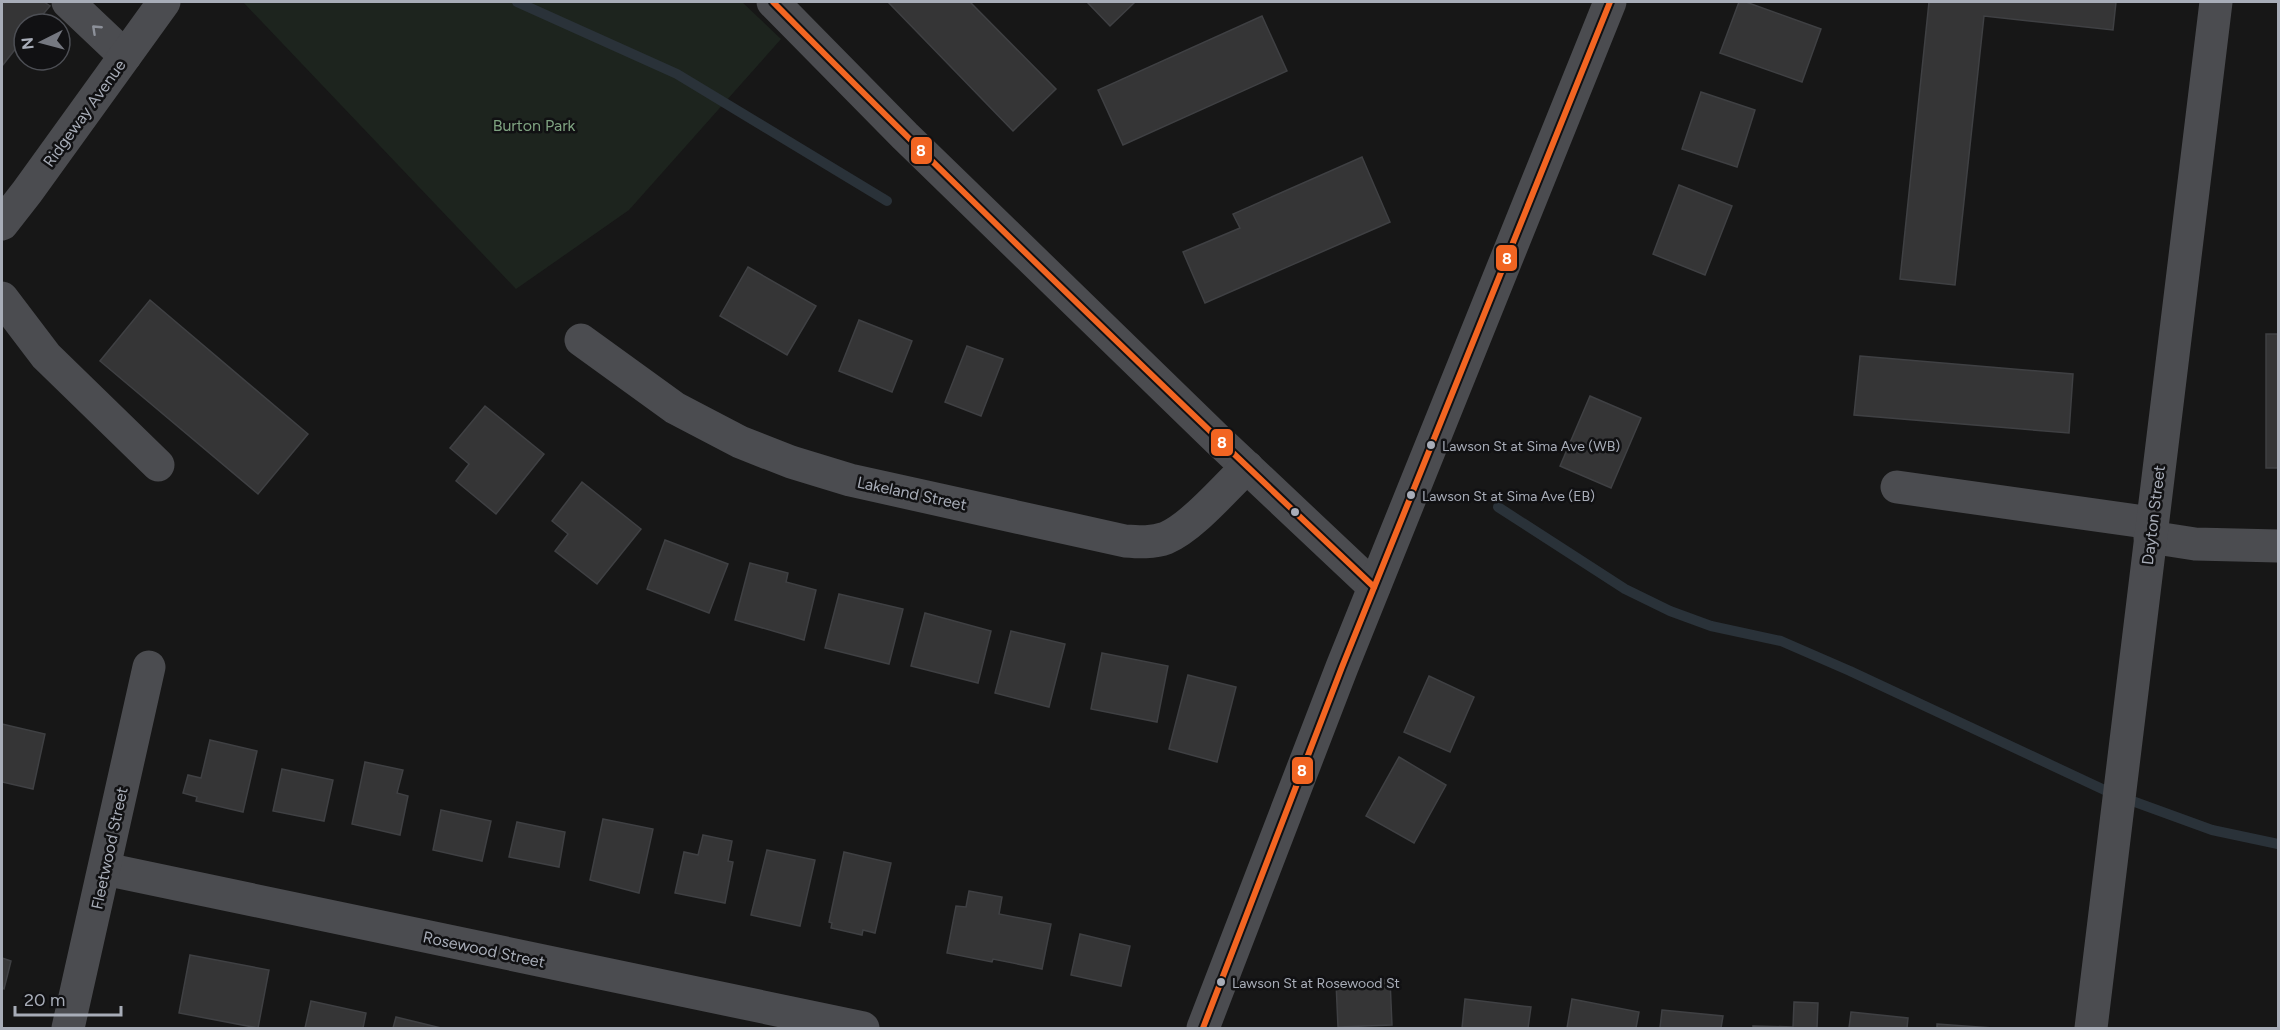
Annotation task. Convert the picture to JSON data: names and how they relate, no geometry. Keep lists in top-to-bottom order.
{
  "streets": {
    "street": [
      "Ridgeway Avenue",
      "Lakeland Street",
      "Dayton Street",
      "Fleetwood Street",
      "Rosewood Street"
    ]
  },
  "crossings": [
    ["Fleetwood Street", "Rosewood Street"]
  ],
  "parks": ["Burton Park"],
  "places": ["Lawson St at Sima Ave (WB)", "Lawson St at Sima Ave (EB)", "Lawson St at Rosewood St"],
  "lines": ["transit line 8"],
  "scale_bar": "20 m",
  "north": "left"
}
